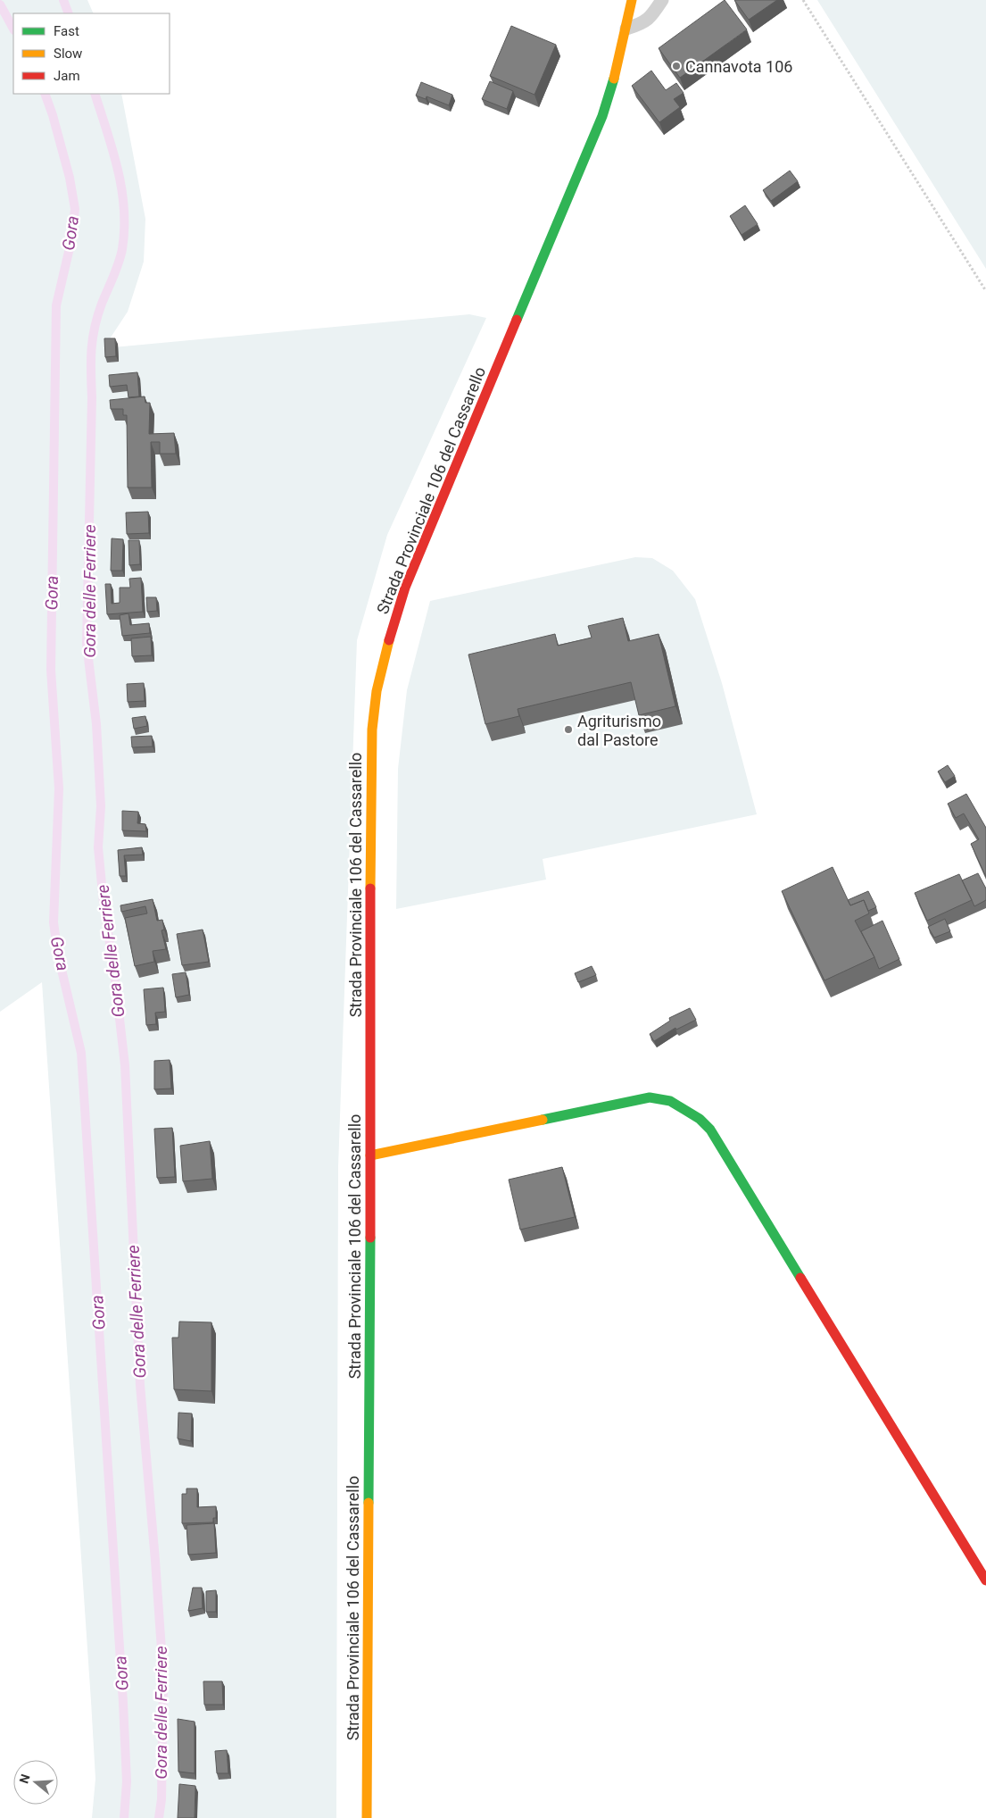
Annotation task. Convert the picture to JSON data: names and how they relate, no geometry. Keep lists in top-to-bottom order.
{
  "streets": {
    "street": ["Strada Provinciale 106 del Cassarello"]
  },
  "water": ["Gora", "Gora delle Ferriere"],
  "places": ["Cannavota 106", "Agriturismo dal Pastore"],
  "legend": ["Fast", "Slow", "Jam"],
  "north": "left"
}
